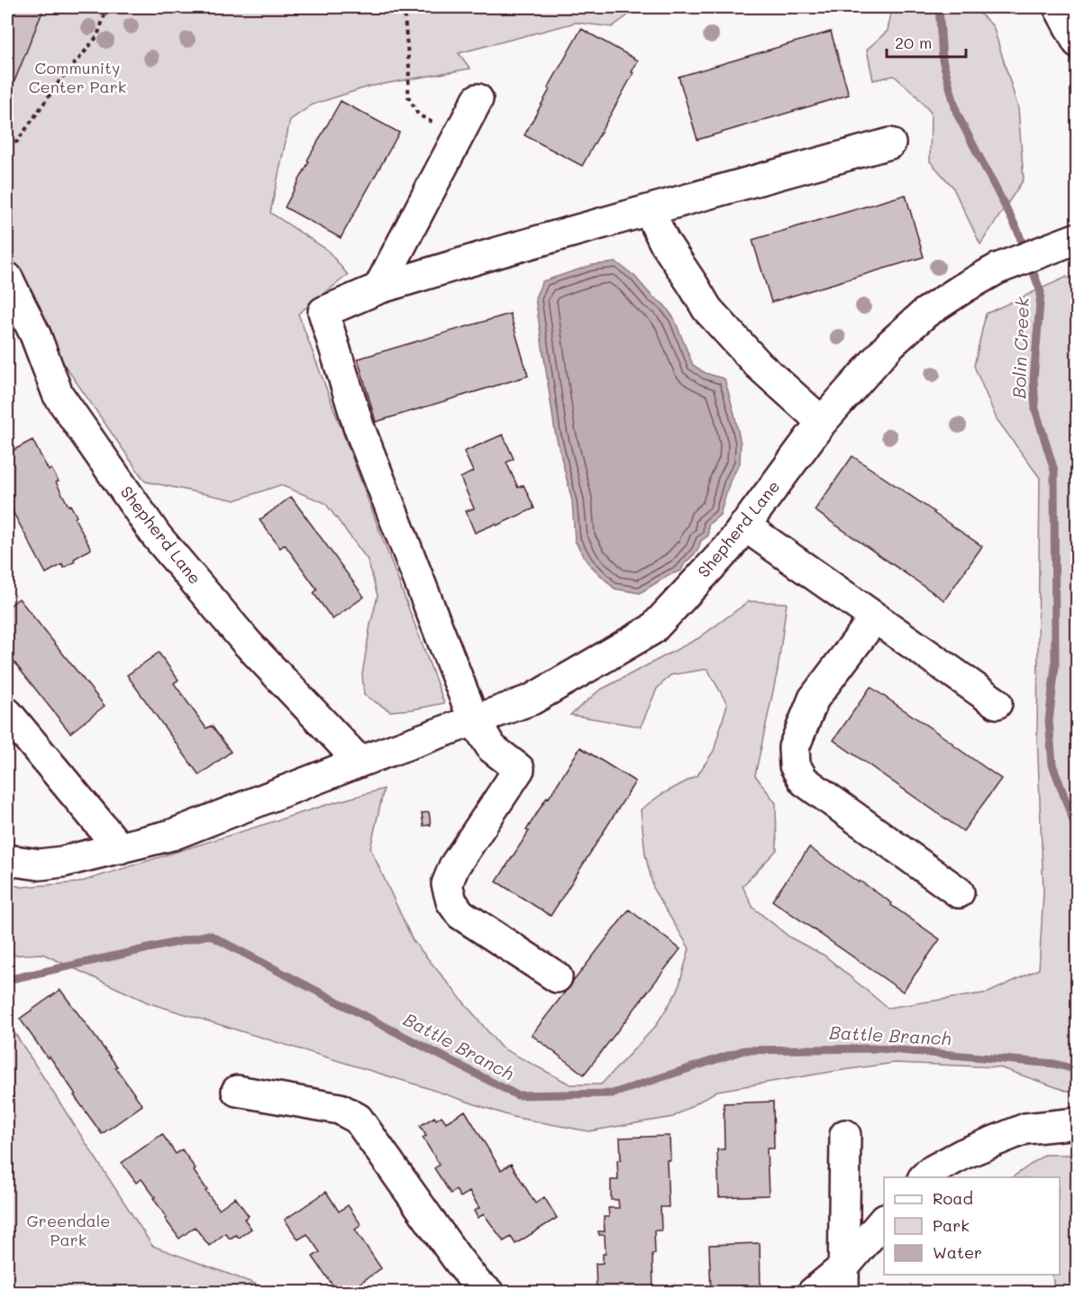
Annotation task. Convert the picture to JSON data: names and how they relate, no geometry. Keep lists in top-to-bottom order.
{
  "streets": {
    "street": ["Shepherd Lane"]
  },
  "water": ["Bolin Creek", "Battle Branch"],
  "parks": ["Community Center Park", "Greendale Park"],
  "legend": ["Road", "Park", "Water"],
  "scale_bar": "20 m"
}
